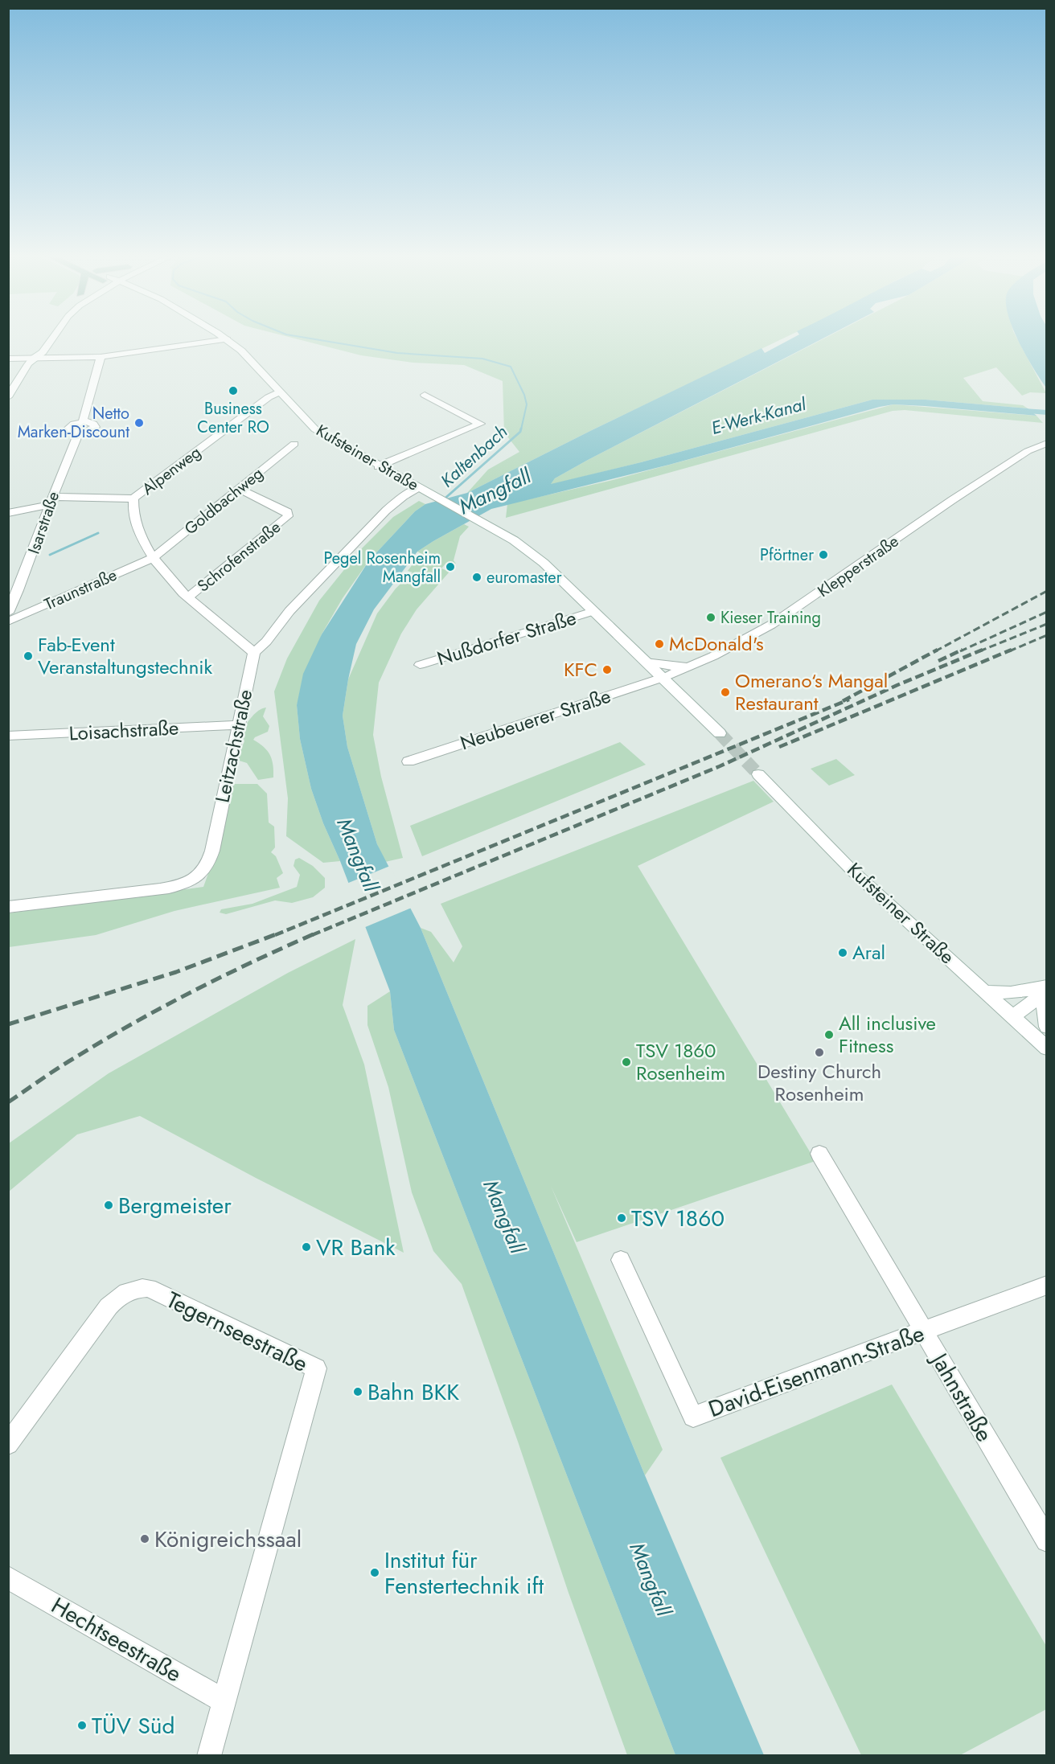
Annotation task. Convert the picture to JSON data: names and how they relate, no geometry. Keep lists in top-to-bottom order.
{
  "streets": {
    "street": [
      "Kufsteiner Straße",
      "Alpenweg",
      "Goldbachweg",
      "Isarstraße",
      "Schrofenstraße",
      "Klepperstraße",
      "Traunstraße",
      "Nußdorfer Straße",
      "Neubeuerer Straße",
      "Loisachstraße",
      "Leitzachstraße",
      "Tegernseestraße",
      "David-Eisenmann-Straße",
      "Jahnstraße",
      "Hechtseestraße"
    ]
  },
  "crossings": [
    ["Kufsteiner Straße", "Alpenweg"],
    ["Kufsteiner Straße", "Klepperstraße"],
    ["Kufsteiner Straße", "Nußdorfer Straße"],
    ["Kufsteiner Straße", "Neubeuerer Straße"],
    ["Alpenweg", "Goldbachweg"],
    ["Alpenweg", "Schrofenstraße"],
    ["Alpenweg", "Traunstraße"],
    ["Alpenweg", "Leitzachstraße"],
    ["Goldbachweg", "Schrofenstraße"],
    ["Goldbachweg", "Traunstraße"],
    ["Klepperstraße", "Neubeuerer Straße"],
    ["Loisachstraße", "Leitzachstraße"],
    ["Tegernseestraße", "Hechtseestraße"],
    ["David-Eisenmann-Straße", "Jahnstraße"]
  ],
  "water": ["E-Werk-Kanal", "Kaltenbach", "Mangfall"],
  "places": [
    "Business Center RO",
    "Netto Marken-Discount",
    "Pförtner",
    "Pegel Rosenheim Mangfall",
    "euromaster",
    "Kieser Training",
    "McDonald's",
    "Fab-Event Veranstaltungstechnik",
    "KFC",
    "Omerano‘s Mangal Restaurant",
    "Aral",
    "All inclusive Fitness",
    "Destiny Church Rosenheim",
    "TSV 1860 Rosenheim",
    "Bergmeister",
    "TSV 1860",
    "VR Bank",
    "Bahn BKK",
    "Königreichssaal",
    "Institut für Fenstertechnik ift",
    "TÜV Süd"
  ]
}
